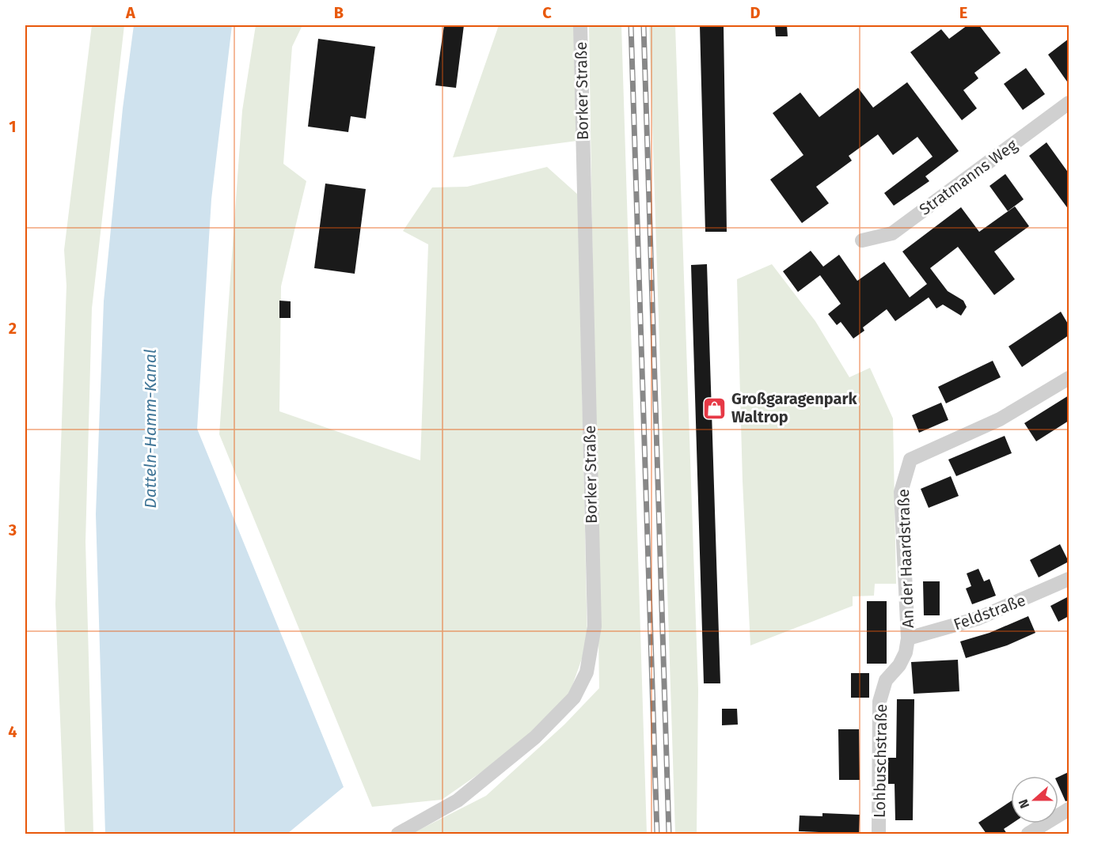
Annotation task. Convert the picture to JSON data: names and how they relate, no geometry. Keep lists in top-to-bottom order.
{
  "streets": {
    "street": [
      "Borker Straße",
      "Stratmanns Weg",
      "An der Haardstraße",
      "Feldstraße",
      "Lohbuschstraße"
    ]
  },
  "crossings": [
    ["An der Haardstraße", "Feldstraße"],
    ["An der Haardstraße", "Lohbuschstraße"],
    ["Feldstraße", "Lohbuschstraße"]
  ],
  "water": ["Datteln-Hamm-Kanal"],
  "places": {
    "shop": ["Großgaragenpark Waltrop"]
  },
  "north": "left",
  "grid": {
    "columns": [
      "A",
      "B",
      "C",
      "D",
      "E"
    ],
    "rows": [
      "1",
      "2",
      "3",
      "4"
    ]
  }
}
